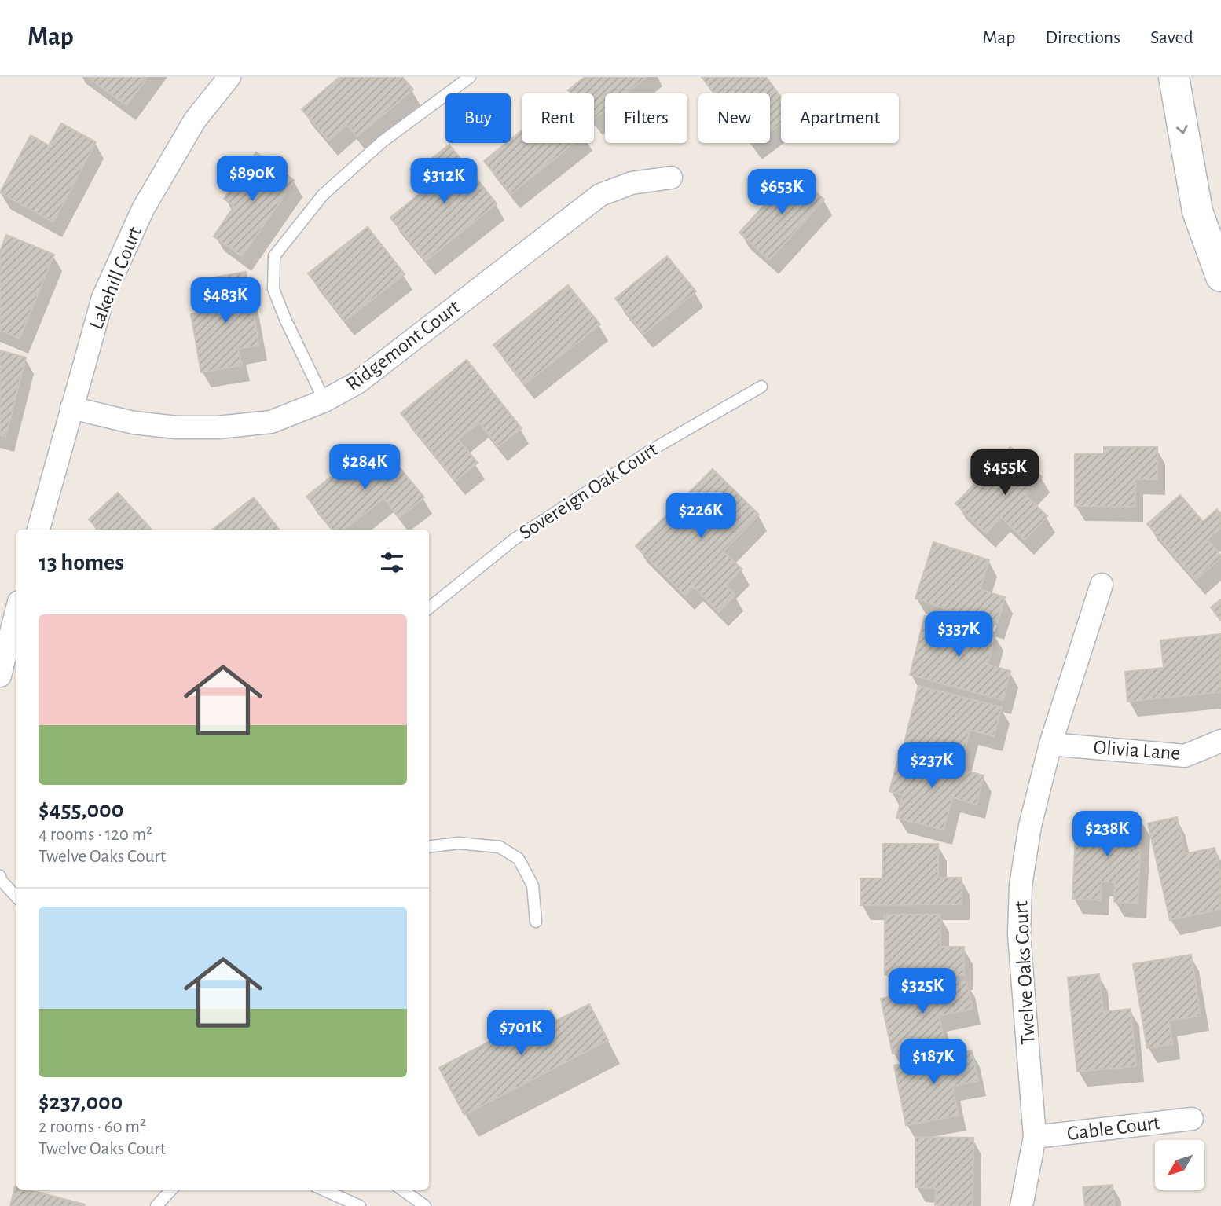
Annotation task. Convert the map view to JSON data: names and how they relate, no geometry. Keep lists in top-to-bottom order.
{
  "streets": {
    "street": [
      "Lakehill Court",
      "Ridgemont Court",
      "Olivia Lane",
      "Twelve Oaks Court",
      "Gable Court"
    ],
    "lane": ["Sovereign Oak Court"]
  },
  "crossings": [
    ["Lakehill Court", "Ridgemont Court"],
    ["Olivia Lane", "Twelve Oaks Court"],
    ["Twelve Oaks Court", "Gable Court"]
  ],
  "north": "bottom left",
  "page": {
    "header": "Map",
    "nav": ["Map", "Directions", "Saved"],
    "chip": [
      "Buy",
      "Rent",
      "Filters",
      "New",
      "Apartment"
    ],
    "price": [
      "$890K",
      "$312K",
      "$653K",
      "$483K",
      "$284K",
      "$455K",
      "$226K",
      "$337K",
      "$237K",
      "$238K",
      "$325K",
      "$701K",
      "$187K"
    ],
    "heading": "13 homes",
    "list": [
      {
        "name": "$455,000",
        "note": "4 rooms · 120 m² · Twelve Oaks Court"
      },
      {
        "name": "$237,000",
        "note": "2 rooms · 60 m² · Twelve Oaks Court"
      }
    ]
  }
}
